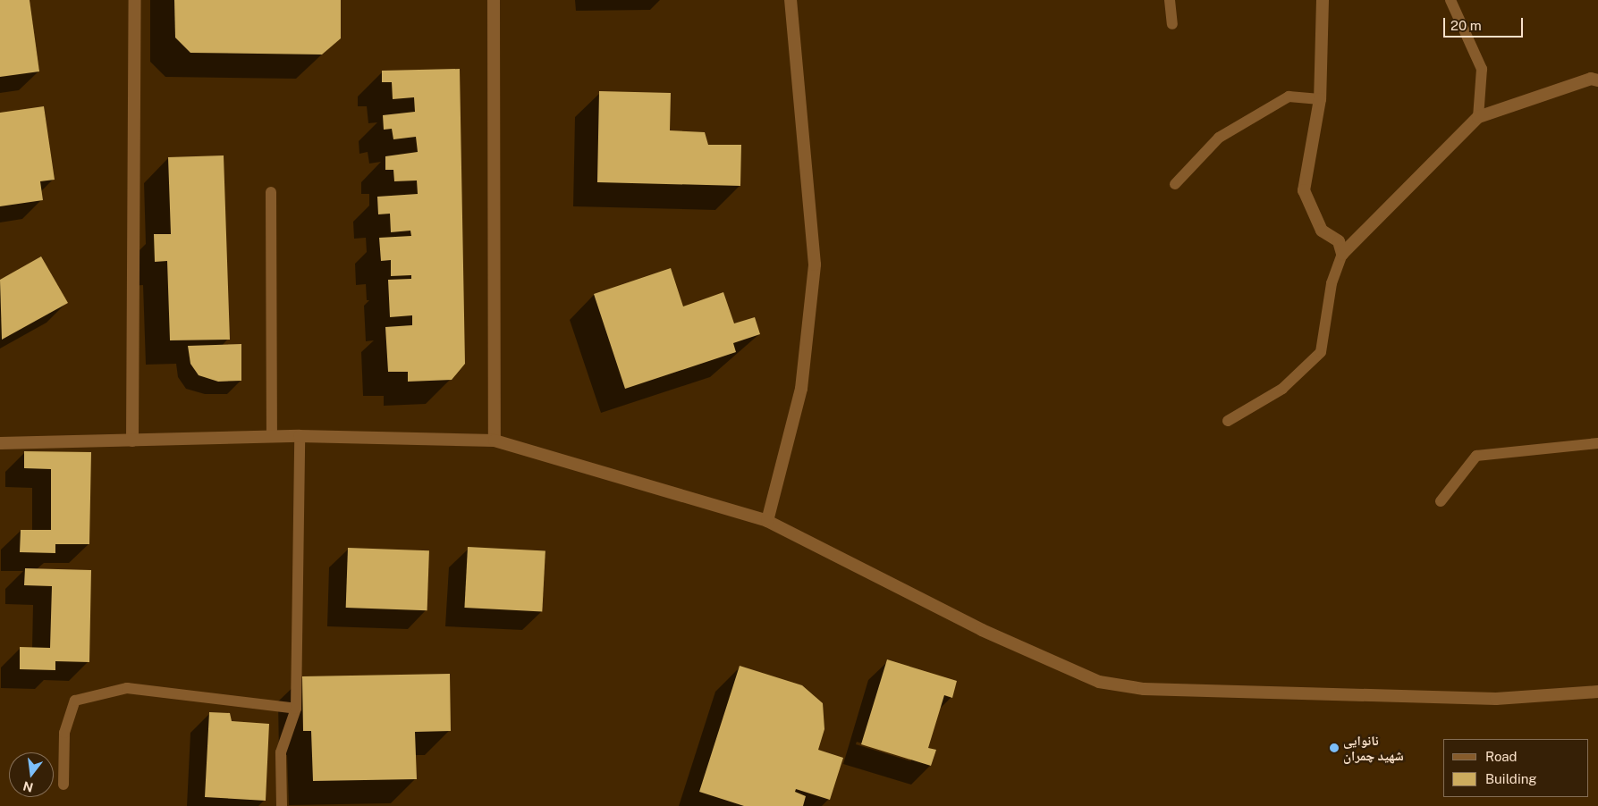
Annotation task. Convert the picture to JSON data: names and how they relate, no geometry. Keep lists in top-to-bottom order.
{
  "places": ["نانوایی شهید چمران"],
  "legend": ["Road", "Building"],
  "scale_bar": "20 m",
  "north": "bottom"
}
